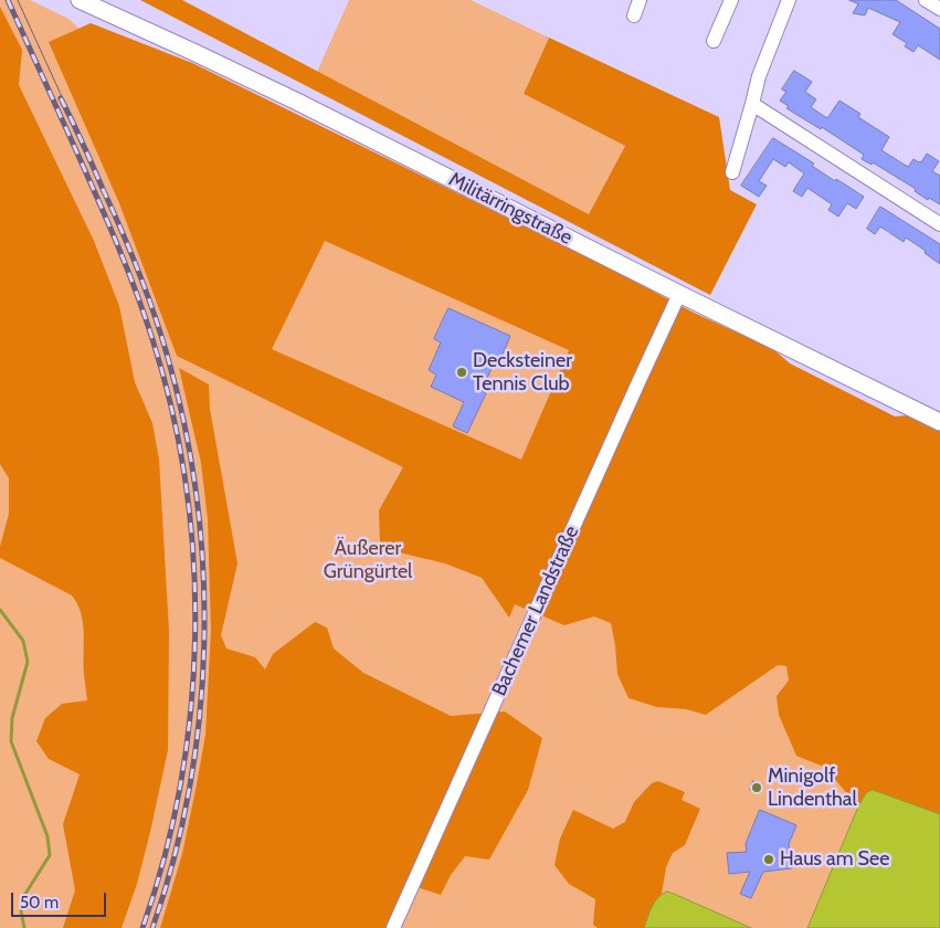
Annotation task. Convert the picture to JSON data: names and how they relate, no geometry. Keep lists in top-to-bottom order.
{
  "streets": {
    "main road": ["Militärringstraße"],
    "street": ["Bachemer Landstraße"]
  },
  "crossings": [
    ["Militärringstraße", "Bachemer Landstraße"]
  ],
  "parks": ["Äußerer Grüngürtel"],
  "places": ["Decksteiner Tennis Club", "Minigolf Lindenthal", "Haus am See"],
  "scale_bar": "50 m"
}
